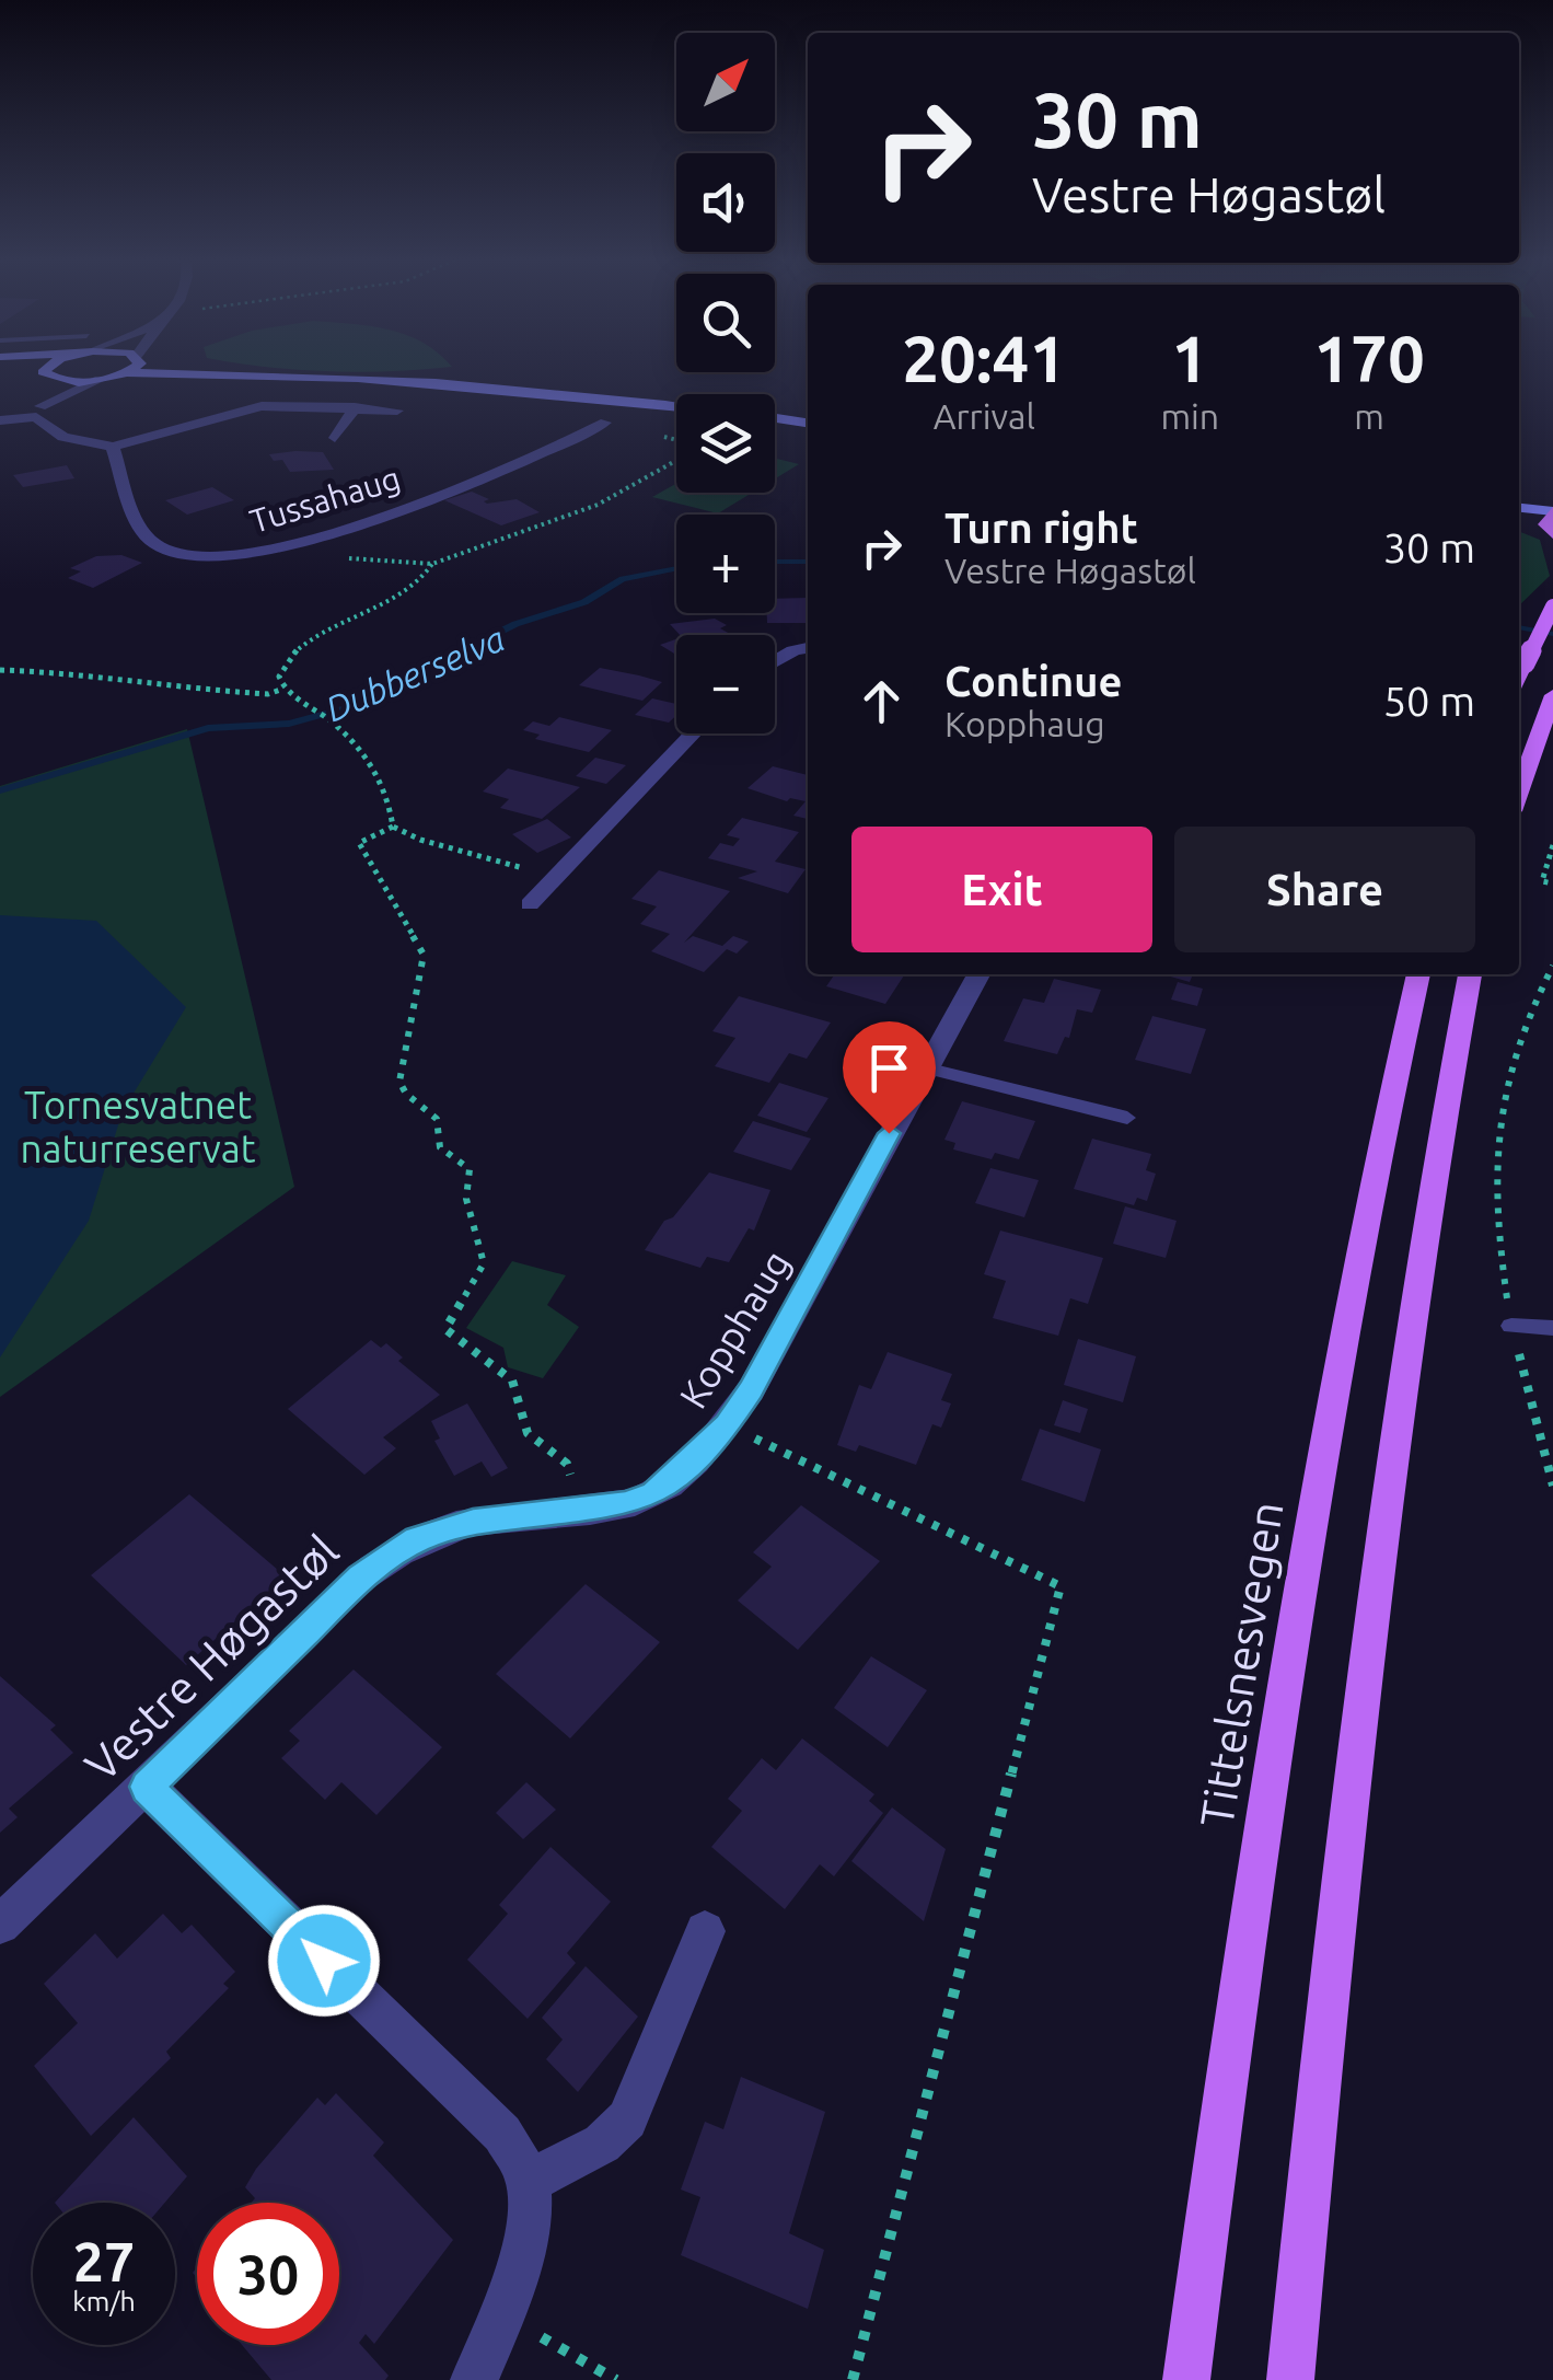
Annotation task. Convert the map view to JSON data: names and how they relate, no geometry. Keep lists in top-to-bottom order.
{
  "streets": {
    "main road": ["Tittelsnesvegen"],
    "street": ["Tussahaug", "Kopphaug", "Vestre Høgastøl"]
  },
  "crossings": [
    ["Kopphaug", "Vestre Høgastøl"]
  ],
  "water": ["Dubberselva"],
  "parks": ["Tornesvatnet naturreservat"],
  "north": "top right",
  "page": {
    "map_buttons": ["+", "−"],
    "turn": ["30 m", "Vestre Høgastøl"],
    "eta": [
      "20:41",
      "Arrival",
      "1",
      "min",
      "170",
      "m"
    ],
    "list": [
      {
        "name": "Turn right",
        "note": "Vestre Høgastøl",
        "value": "30 m"
      },
      {
        "name": "Continue",
        "note": "Kopphaug",
        "value": "50 m"
      }
    ],
    "buttons": ["Exit", "Share"],
    "speed": "27 km/h",
    "limit": "30"
  }
}
